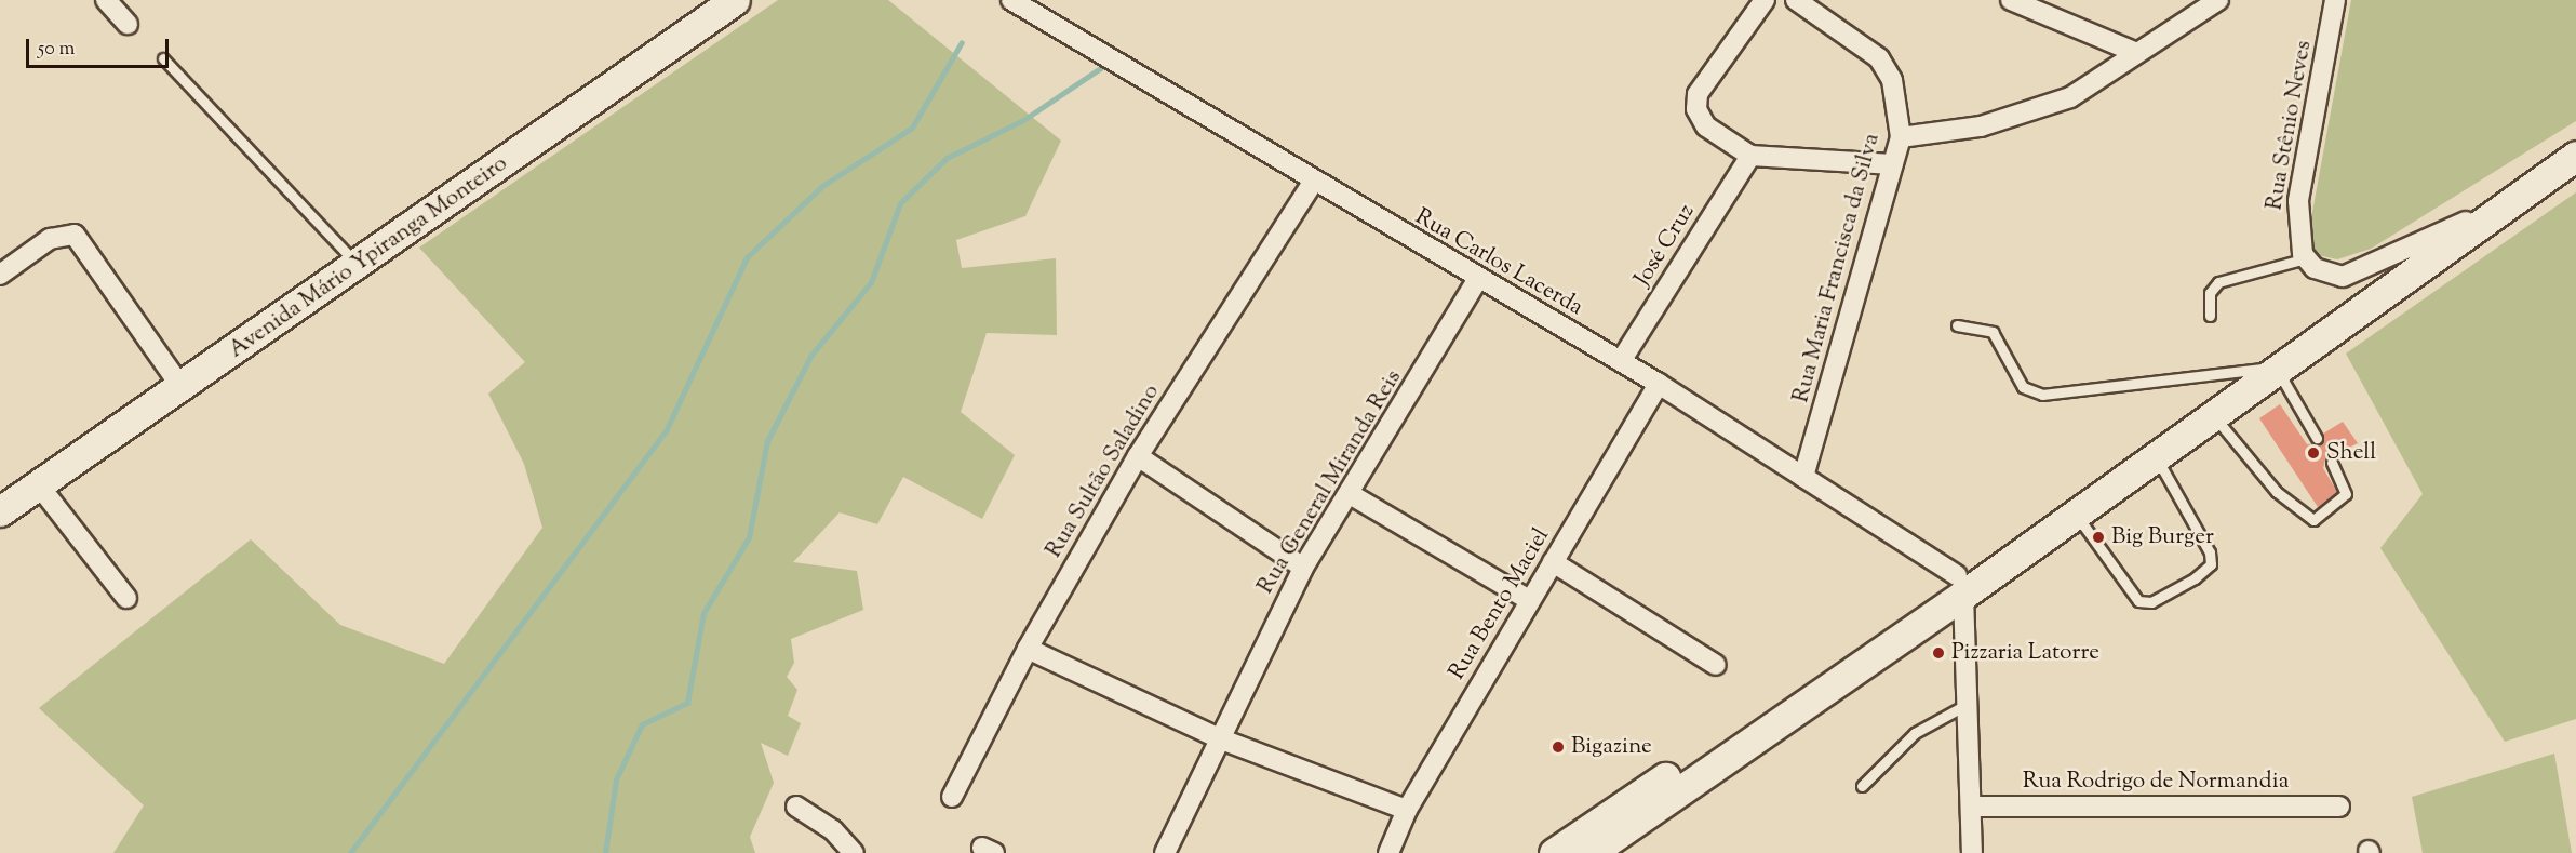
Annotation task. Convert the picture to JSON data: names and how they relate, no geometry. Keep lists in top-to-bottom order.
{
  "streets": {
    "main road": ["Avenida Mário Ypiranga Monteiro"],
    "street": [
      "Rua Stênio Neves",
      "José Cruz",
      "Rua Carlos Lacerda",
      "Rua Maria Francisca da Silva",
      "Rua Sultão Saladino",
      "Rua General Miranda Reis",
      "Rua Bento Maciel",
      "Rua Rodrigo de Normandia"
    ]
  },
  "crossings": [
    ["José Cruz", "Rua Carlos Lacerda"],
    ["Rua Carlos Lacerda", "Rua Maria Francisca da Silva"],
    ["Rua Carlos Lacerda", "Rua Sultão Saladino"],
    ["Rua Carlos Lacerda", "Rua General Miranda Reis"],
    ["Rua Carlos Lacerda", "Rua Bento Maciel"]
  ],
  "places": [
    "Shell",
    "Big Burger",
    "Pizzaria Latorre",
    "Bigazine"
  ],
  "scale_bar": "50 m"
}
